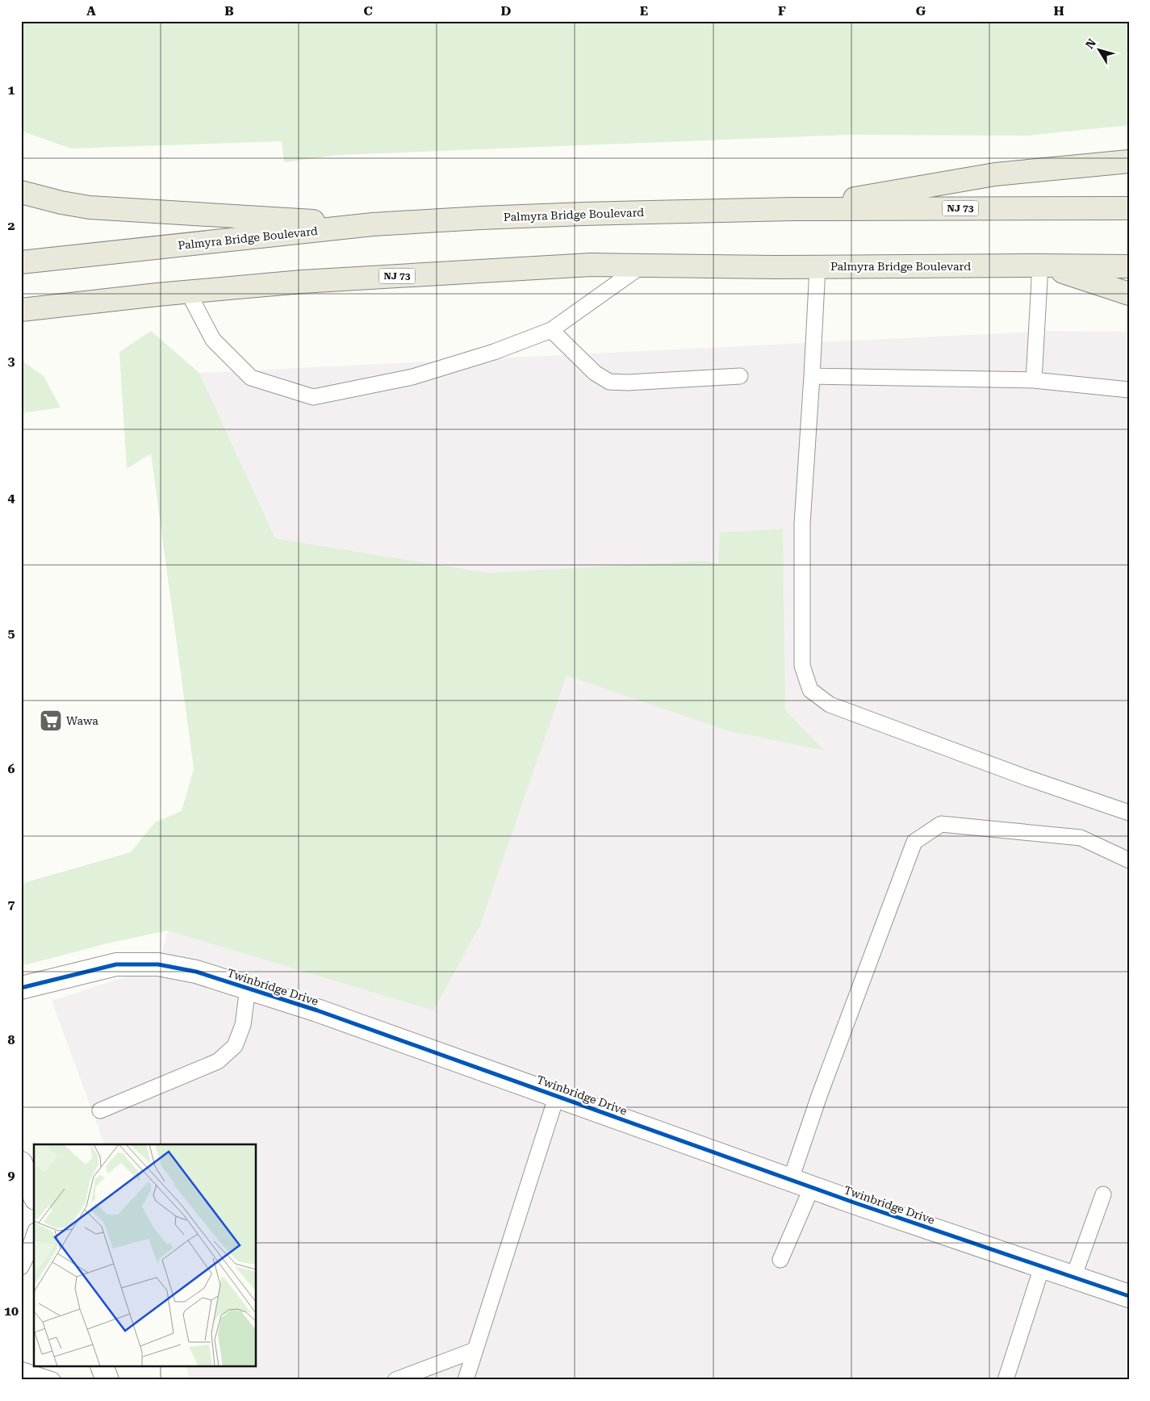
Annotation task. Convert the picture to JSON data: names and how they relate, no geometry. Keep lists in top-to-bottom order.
{
  "streets": {
    "highway": ["NJ 73", "Palmyra Bridge Boulevard"],
    "street": ["Twinbridge Drive"]
  },
  "places": {
    "supermarket": ["Wawa"]
  },
  "north": "top left",
  "grid": {
    "columns": [
      "A",
      "B",
      "C",
      "D",
      "E",
      "F",
      "G",
      "H"
    ],
    "rows": [
      "1",
      "2",
      "3",
      "4",
      "5",
      "6",
      "7",
      "8",
      "9",
      "10"
    ]
  }
}
